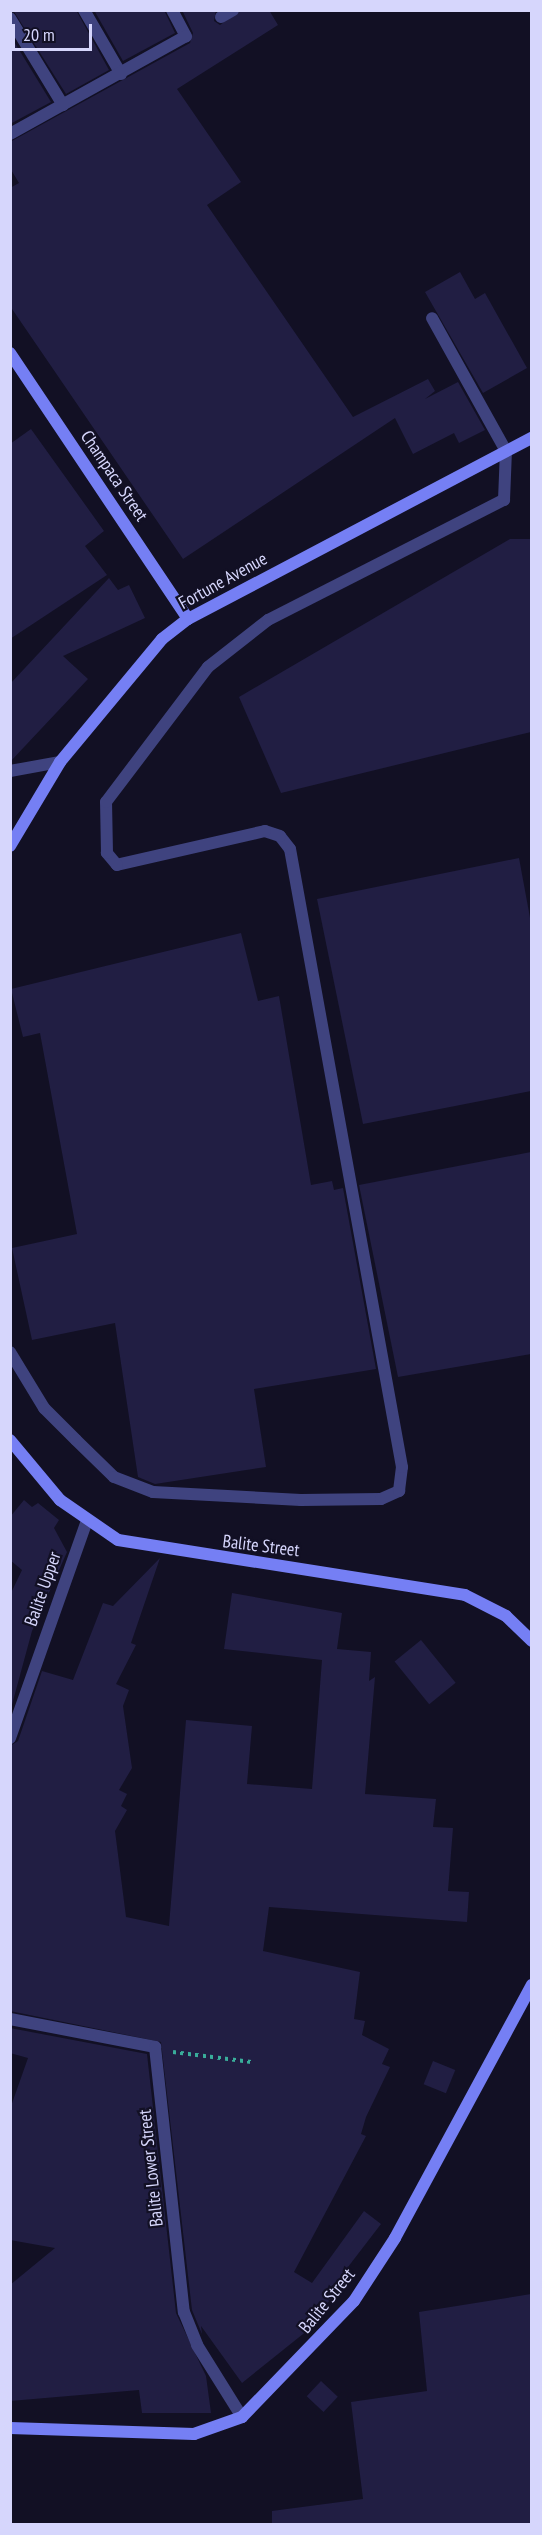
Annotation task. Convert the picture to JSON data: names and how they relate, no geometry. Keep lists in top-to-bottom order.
{
  "streets": {
    "main road": ["Champaca Street", "Fortune Avenue", "Balite Street"],
    "street": ["Balite Upper", "Balite Lower Street"]
  },
  "crossings": [
    ["Champaca Street", "Fortune Avenue"],
    ["Balite Street", "Balite Upper"],
    ["Balite Street", "Balite Lower Street"]
  ],
  "scale_bar": "20 m"
}
